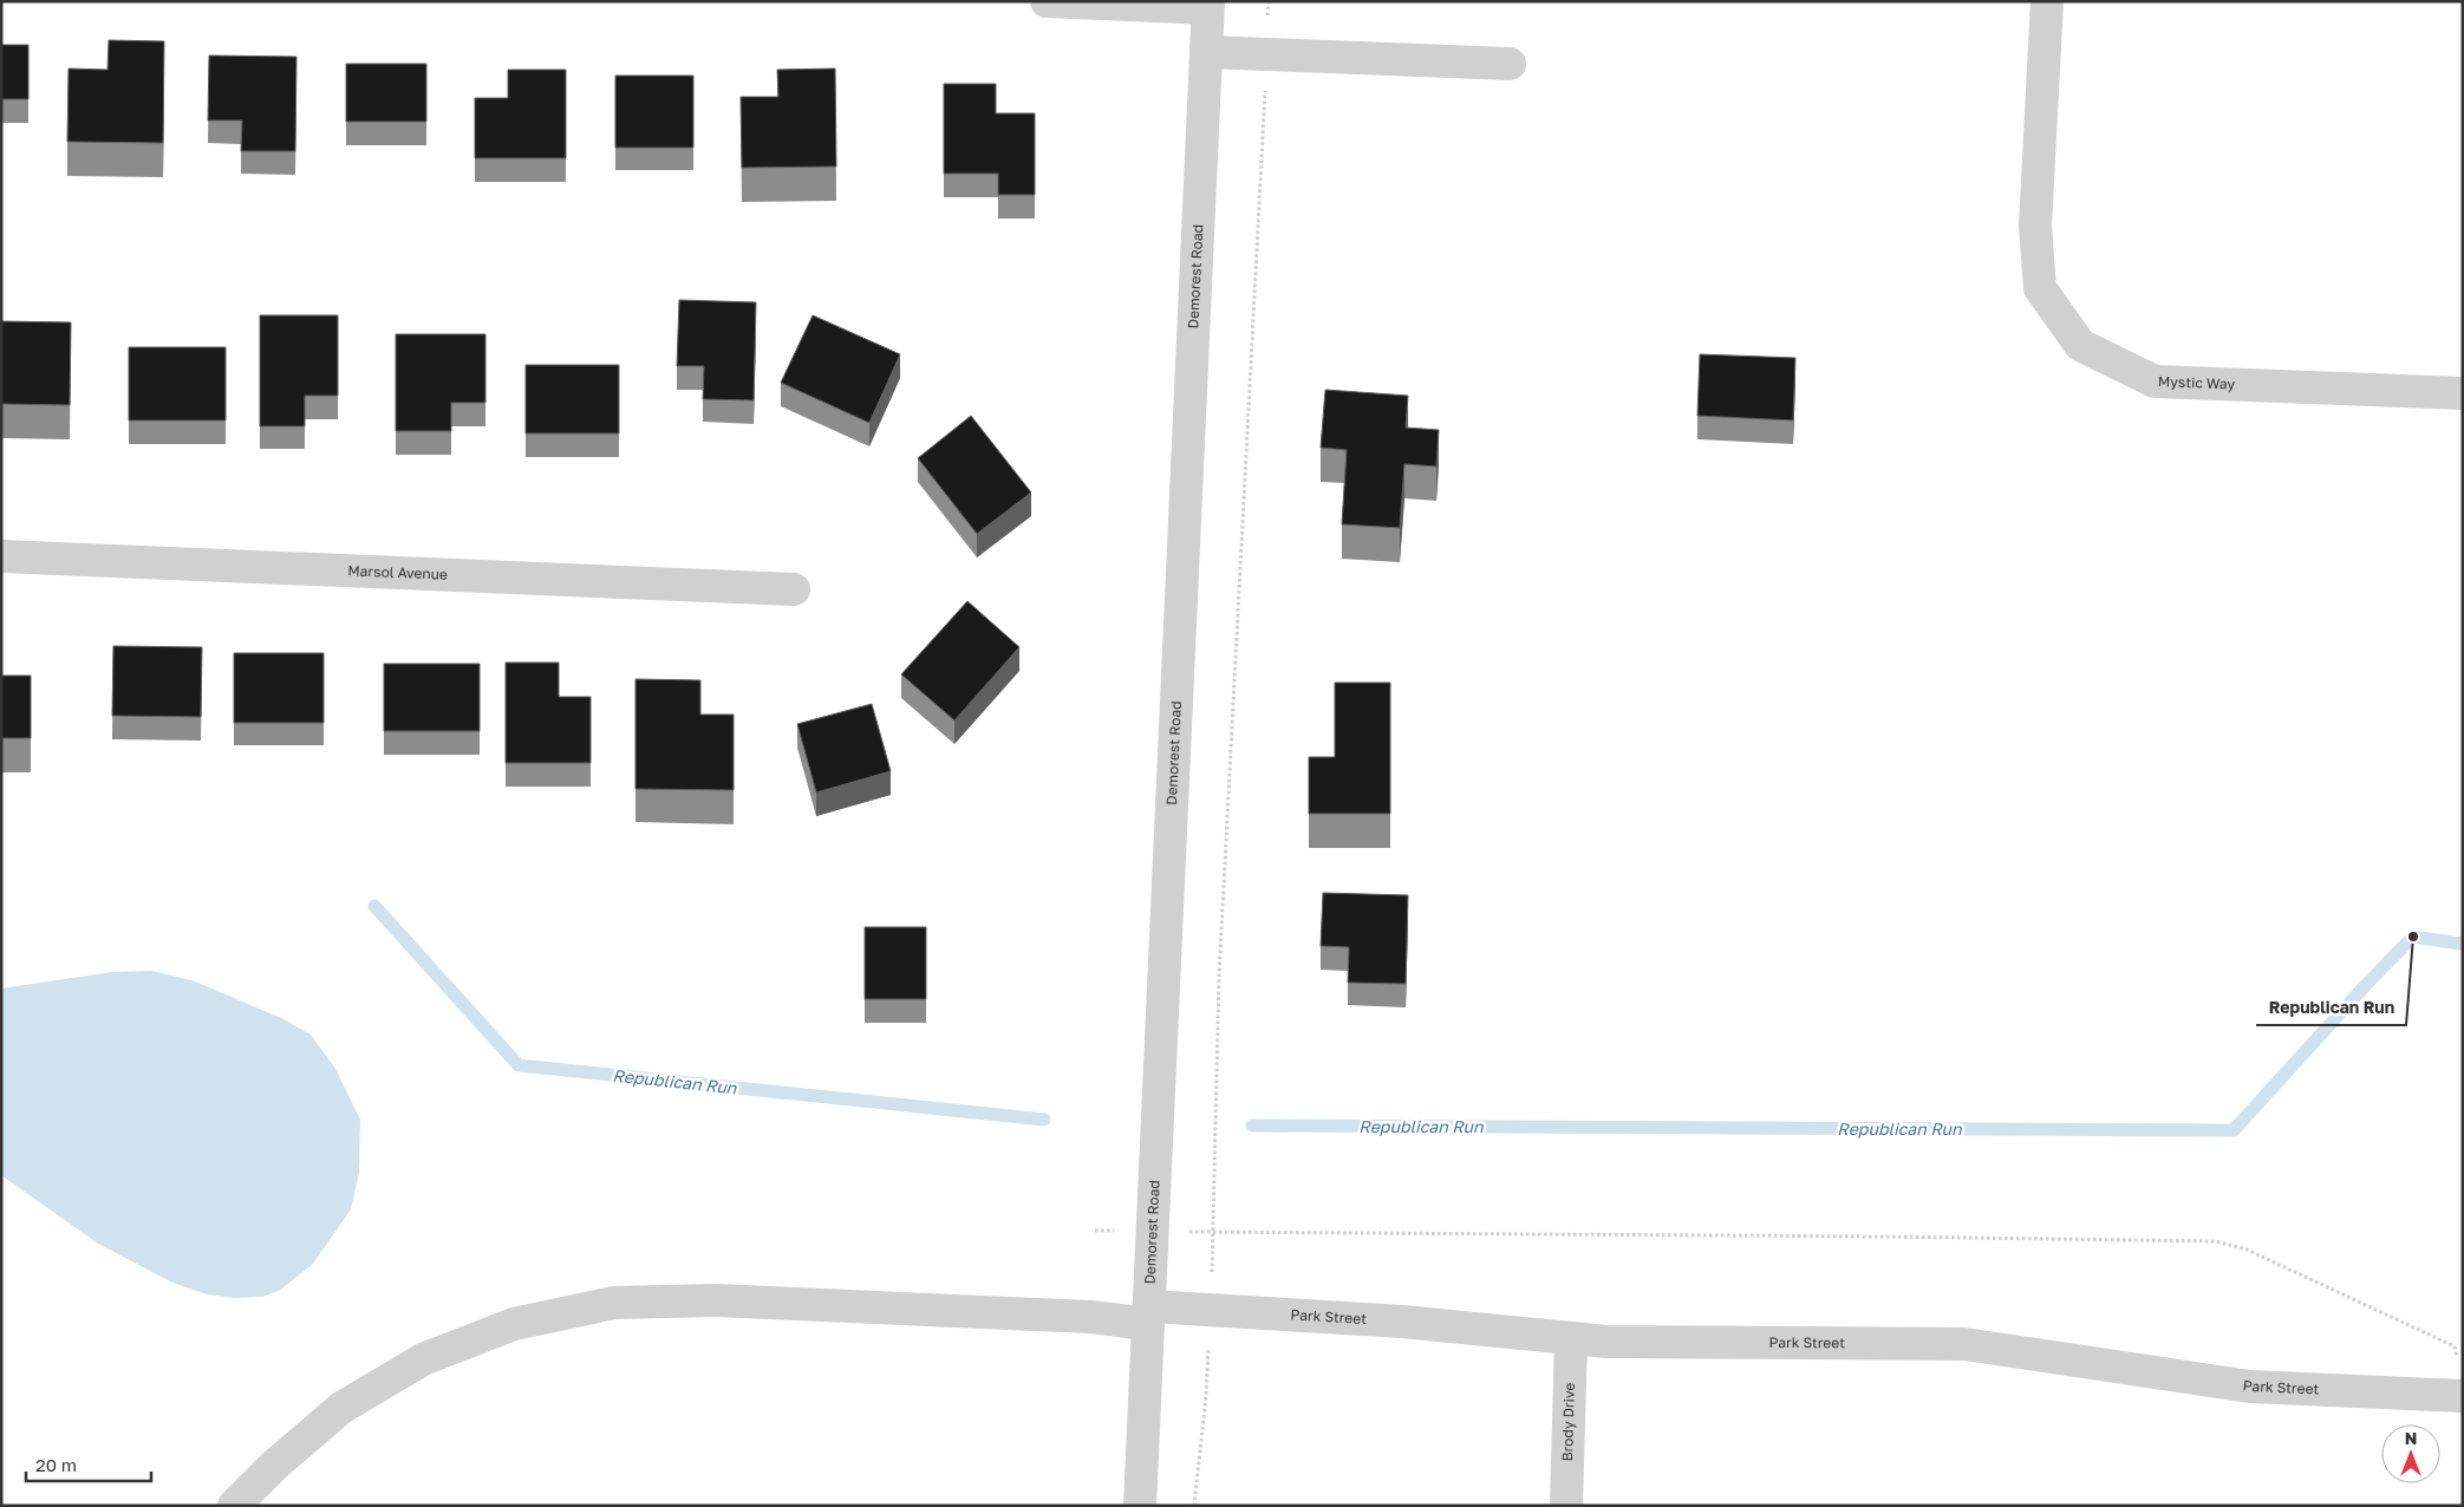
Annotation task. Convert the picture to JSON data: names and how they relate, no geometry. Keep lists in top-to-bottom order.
{
  "streets": {
    "street": [
      "Demorest Road",
      "Mystic Way",
      "Marsol Avenue",
      "Park Street",
      "Brody Drive"
    ]
  },
  "crossings": [
    ["Demorest Road", "Park Street"],
    ["Park Street", "Brody Drive"]
  ],
  "water": ["Republican Run"],
  "places": ["Republican Run"],
  "scale_bar": "20 m",
  "north": "top"
}
